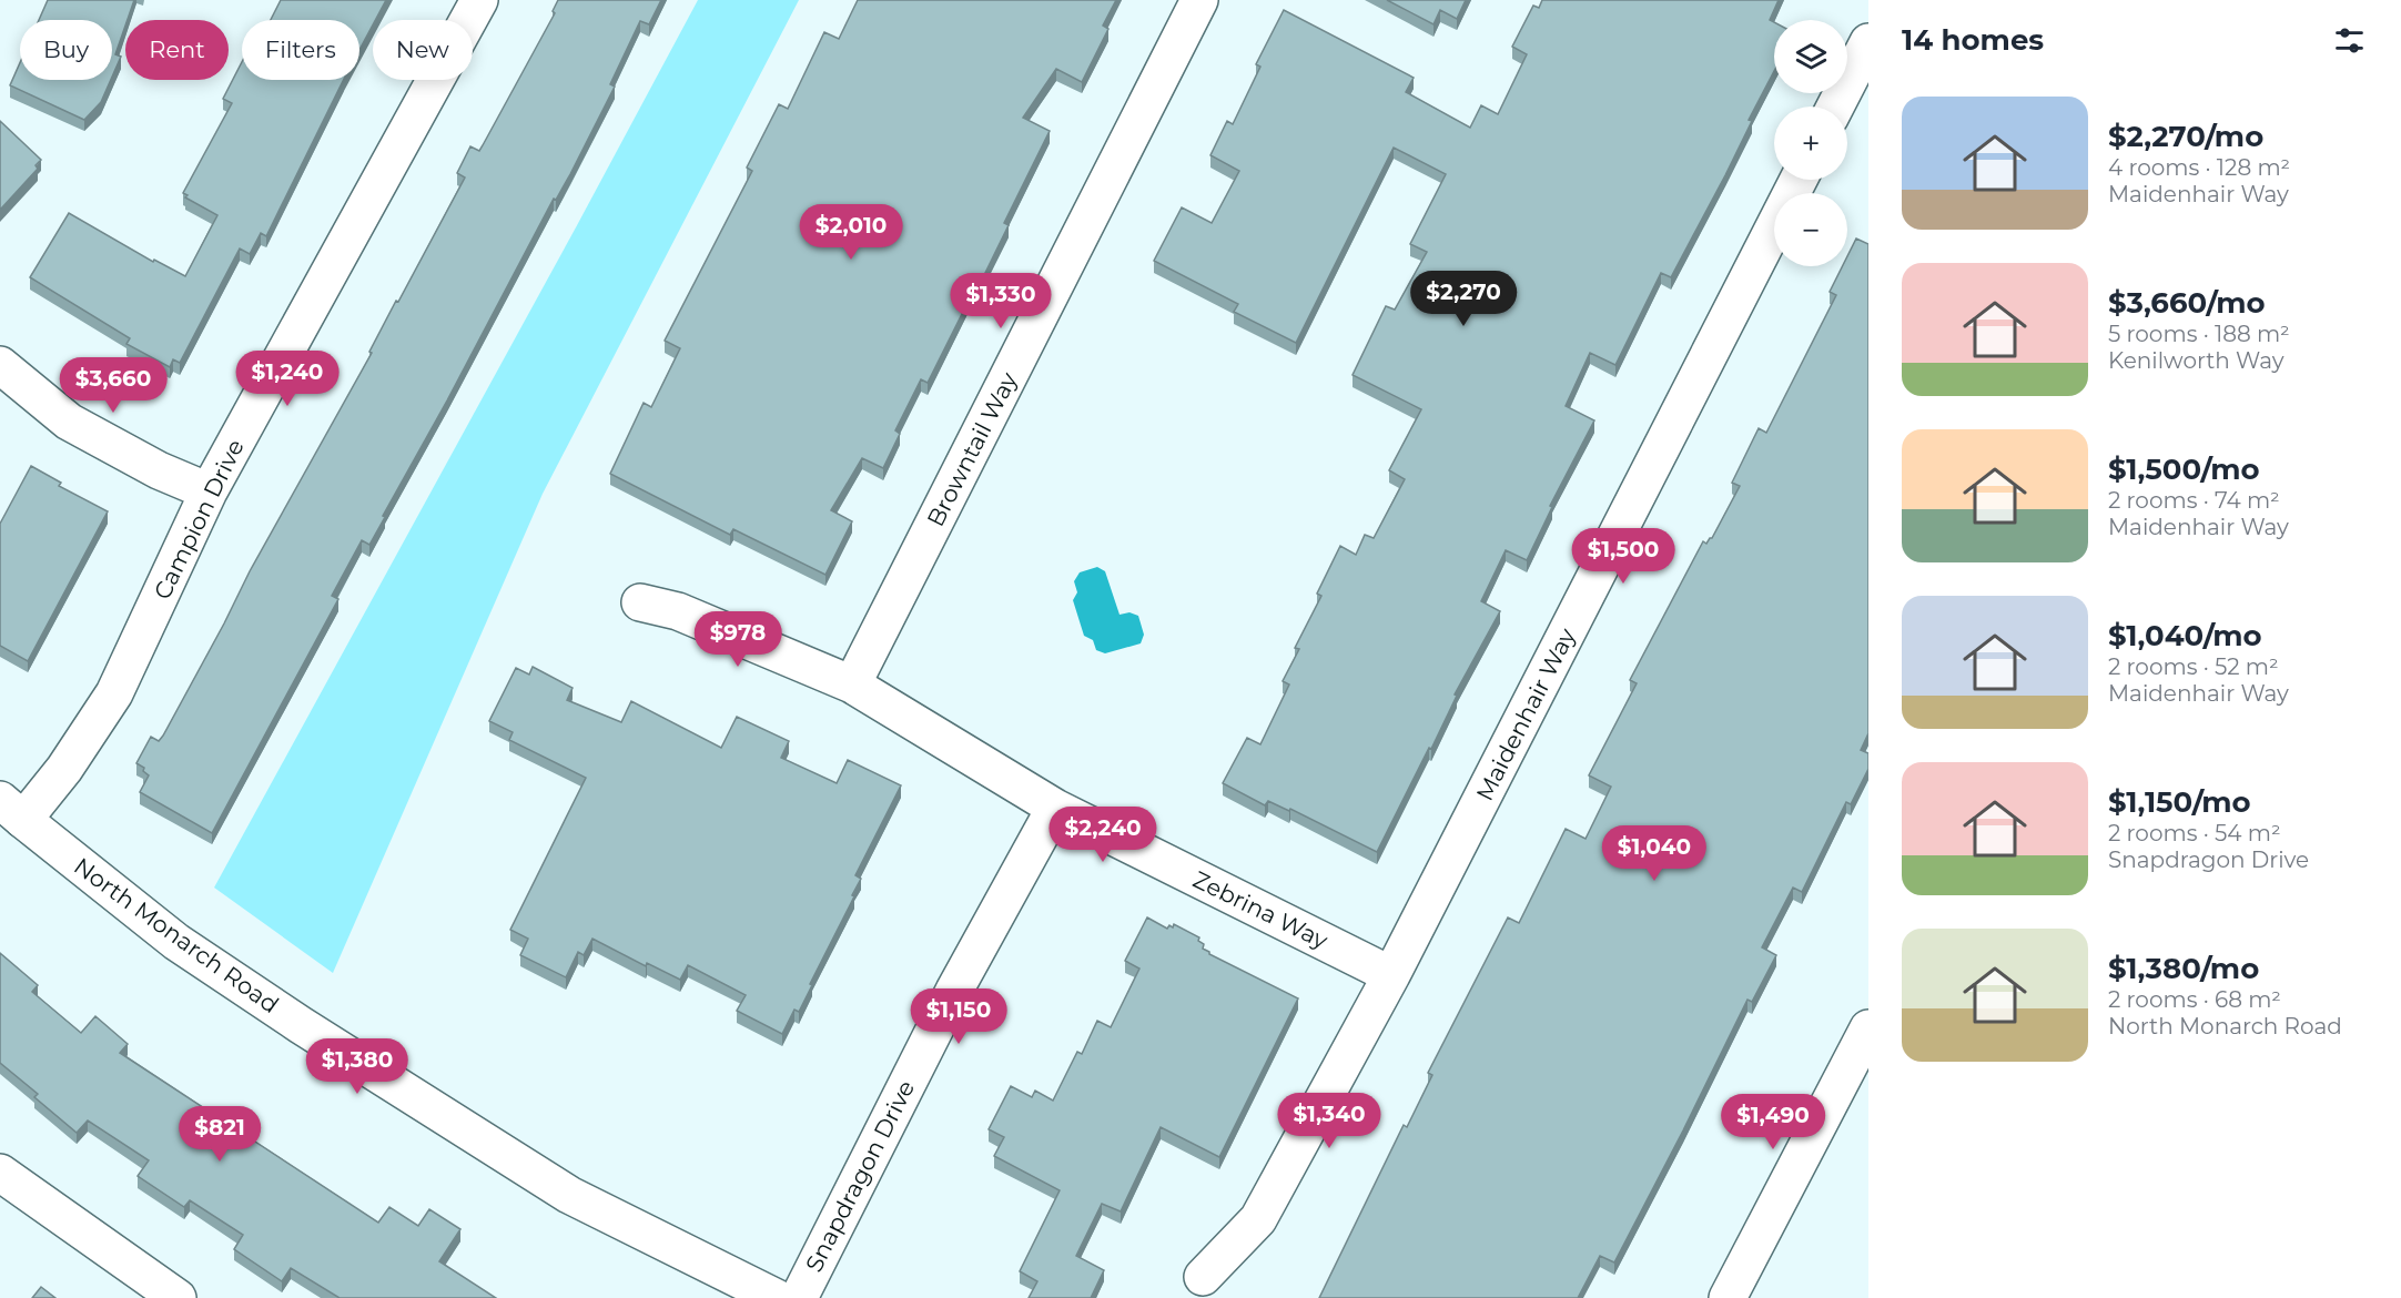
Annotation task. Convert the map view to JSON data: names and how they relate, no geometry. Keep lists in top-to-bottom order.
{
  "streets": {
    "street": [
      "Browntail Way",
      "Campion Drive",
      "Maidenhair Way",
      "Zebrina Way",
      "North Monarch Road",
      "Snapdragon Drive"
    ]
  },
  "crossings": [
    ["Browntail Way", "Zebrina Way"],
    ["Campion Drive", "North Monarch Road"],
    ["Maidenhair Way", "Zebrina Way"],
    ["Zebrina Way", "Snapdragon Drive"]
  ],
  "page": {
    "heading": "14 homes",
    "map_buttons": ["+", "−"],
    "chip": [
      "Buy",
      "Rent",
      "Filters",
      "New"
    ],
    "list": [
      {
        "name": "$2,270/mo",
        "note": "4 rooms · 128 m² · Maidenhair Way"
      },
      {
        "name": "$3,660/mo",
        "note": "5 rooms · 188 m² · Kenilworth Way"
      },
      {
        "name": "$1,500/mo",
        "note": "2 rooms · 74 m² · Maidenhair Way"
      },
      {
        "name": "$1,040/mo",
        "note": "2 rooms · 52 m² · Maidenhair Way"
      },
      {
        "name": "$1,150/mo",
        "note": "2 rooms · 54 m² · Snapdragon Drive"
      },
      {
        "name": "$1,380/mo",
        "note": "2 rooms · 68 m² · North Monarch Road"
      }
    ],
    "price": [
      "$2,010",
      "$2,270",
      "$1,330",
      "$1,240",
      "$3,660",
      "$1,500",
      "$978",
      "$2,240",
      "$1,040",
      "$1,150",
      "$1,380",
      "$1,340",
      "$1,490",
      "$821"
    ]
  }
}
